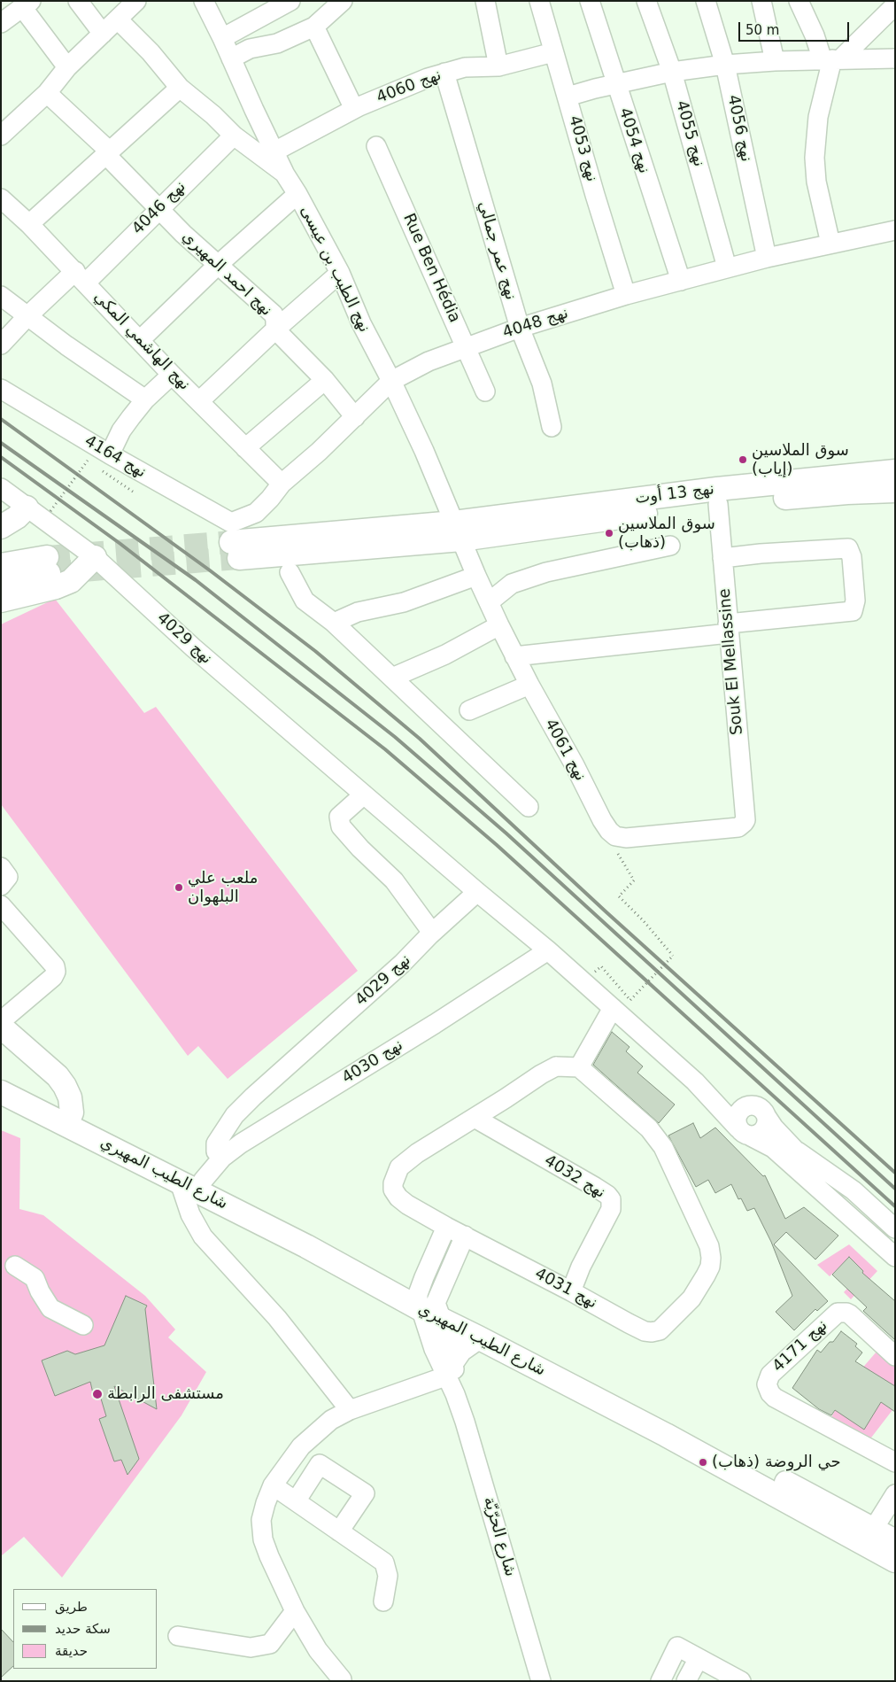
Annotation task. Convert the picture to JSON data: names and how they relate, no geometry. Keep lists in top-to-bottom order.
{
  "streets": {
    "main road": ["نهج 13 أوت", "شارع الطيب المهيري"],
    "street": [
      "نهج 4060",
      "نهج 4056",
      "نهج 4055",
      "نهج 4054",
      "نهج 4053",
      "نهج 4046",
      "نهج عمر جمالي",
      "Rue Ben Hédia",
      "نهج الطيب بن عيسى",
      "نهج احمد المهيري",
      "نهج 4048",
      "نهج الهاشمي المكي",
      "نهج 4164",
      "نهج 4029",
      "Souk El Mellassine",
      "نهج 4061",
      "نهج 4030",
      "نهج 4032",
      "نهج 4031",
      "نهج 4171",
      "شارع الحرّيّة"
    ]
  },
  "crossings": [
    ["نهج 4060", "نهج 4053"],
    ["نهج 4060", "نهج عمر جمالي"],
    ["نهج 4060", "نهج الطيب بن عيسى"],
    ["نهج 4056", "نهج 4048"],
    ["نهج 4055", "نهج 4048"],
    ["نهج 4054", "نهج 4048"],
    ["نهج 4053", "نهج 4048"],
    ["نهج 4046", "نهج احمد المهيري"],
    ["نهج 4046", "نهج الهاشمي المكي"],
    ["نهج عمر جمالي", "نهج 4048"],
    ["Rue Ben Hédia", "نهج 4048"],
    ["نهج الطيب بن عيسى", "نهج 4048"],
    ["نهج الطيب بن عيسى", "نهج 13 أوت"],
    ["نهج الطيب بن عيسى", "نهج 4061"],
    ["نهج احمد المهيري", "نهج 4048"],
    ["نهج 4048", "نهج الهاشمي المكي"],
    ["نهج 4048", "نهج 4164"],
    ["نهج 13 أوت", "Souk El Mellassine"],
    ["نهج 13 أوت", "نهج 4061"],
    ["نهج 4029", "نهج 4030"],
    ["Souk El Mellassine", "نهج 4061"],
    ["نهج 4030", "شارع الطيب المهيري"],
    ["شارع الطيب المهيري", "شارع الحرّيّة"],
    ["نهج 4032", "نهج 4031"]
  ],
  "places": [
    "سوق الملاسين (إياب)",
    "سوق الملاسين (ذهاب)",
    "ملعب علي البلهوان",
    "مستشفى الرابطة",
    "حي الروضة (ذهاب)"
  ],
  "legend": ["طريق", "سكة حديد", "حديقة"],
  "scale_bar": "50 m"
}
